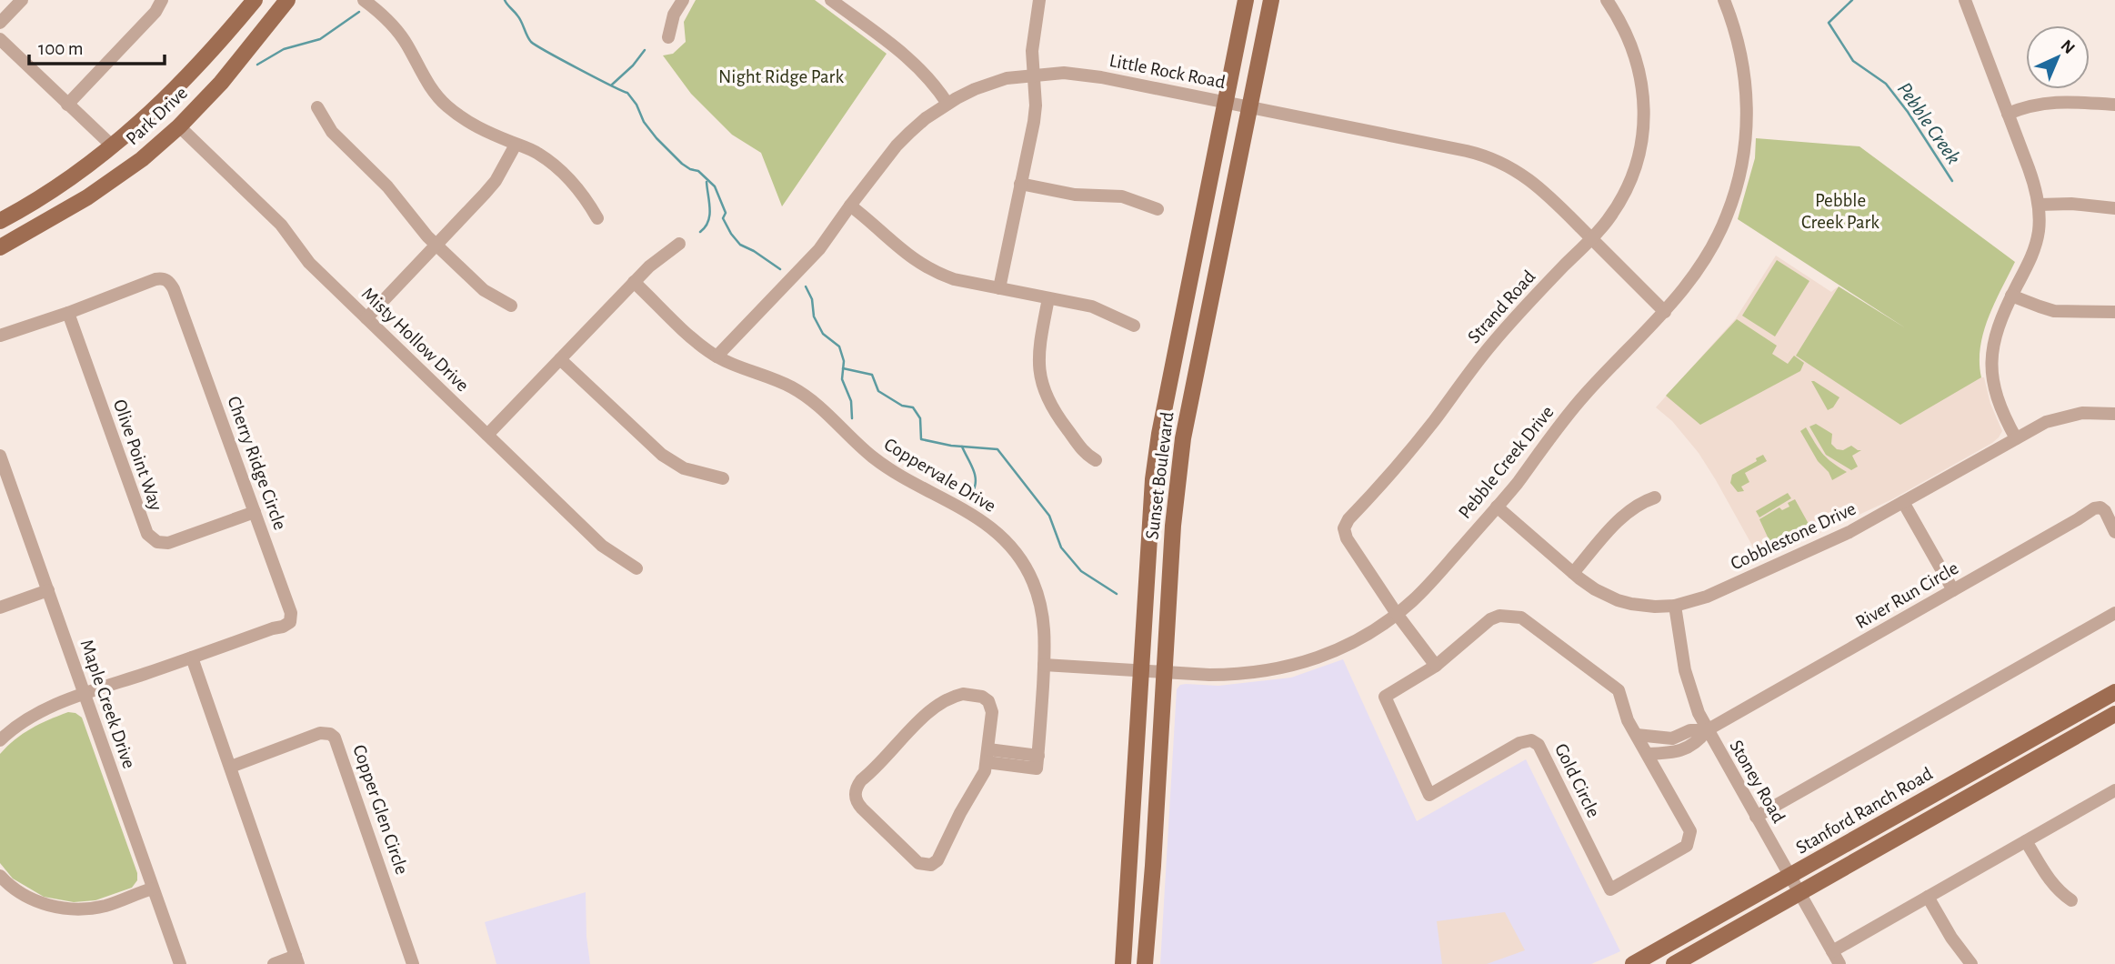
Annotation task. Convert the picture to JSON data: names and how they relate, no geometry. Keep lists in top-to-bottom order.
{
  "streets": {
    "main road": ["Park Drive", "Sunset Boulevard", "Stanford Ranch Road"],
    "street": [
      "Little Rock Road",
      "Strand Road",
      "Misty Hollow Drive",
      "Olive Point Way",
      "Pebble Creek Drive",
      "Cherry Ridge Circle",
      "Coppervale Drive",
      "Cobblestone Drive",
      "River Run Circle",
      "Maple Creek Drive",
      "Gold Circle",
      "Stoney Road",
      "Copper Glen Circle"
    ]
  },
  "crossings": [
    ["Little Rock Road", "Strand Road"],
    ["Little Rock Road", "Pebble Creek Drive"],
    ["Little Rock Road", "Coppervale Drive"],
    ["Little Rock Road", "Sunset Boulevard"],
    ["Park Drive", "Misty Hollow Drive"],
    ["Strand Road", "Pebble Creek Drive"],
    ["Olive Point Way", "Cherry Ridge Circle"],
    ["Pebble Creek Drive", "Coppervale Drive"],
    ["Pebble Creek Drive", "Sunset Boulevard"],
    ["Pebble Creek Drive", "Cobblestone Drive"],
    ["Cherry Ridge Circle", "Maple Creek Drive"],
    ["Cobblestone Drive", "Stoney Road"],
    ["River Run Circle", "Stoney Road"],
    ["Stoney Road", "Stanford Ranch Road"]
  ],
  "water": ["Pebble Creek"],
  "parks": ["Night Ridge Park", "Pebble Creek Park"],
  "scale_bar": "100 m",
  "north": "top right"
}
